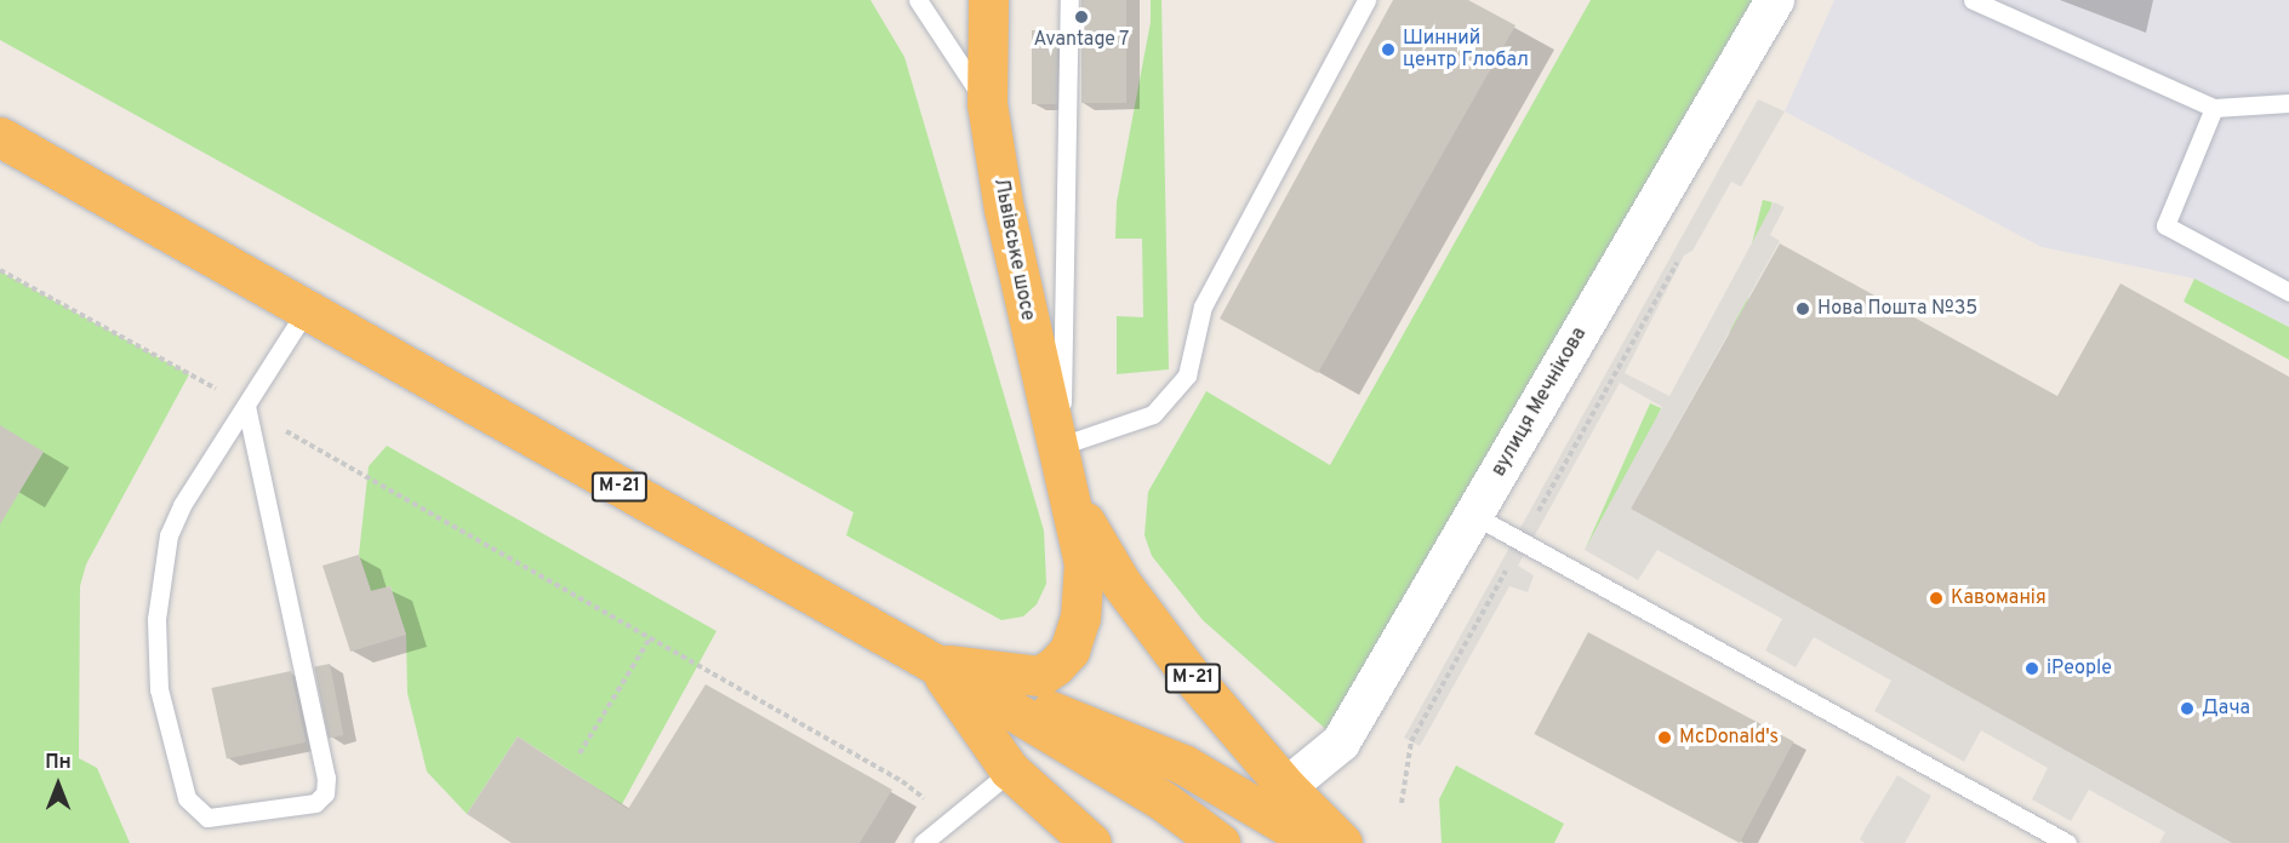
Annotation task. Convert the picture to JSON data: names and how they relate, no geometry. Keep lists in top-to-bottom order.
{
  "streets": {
    "highway": ["Львівське шосе", "М-21"],
    "street": ["вулиця Мечнікова"]
  },
  "crossings": [
    ["Львівське шосе", "М-21"],
    ["вулиця Мечнікова", "М-21"]
  ],
  "places": [
    "Avantage 7",
    "Шинний центр Глобал",
    "Нова Пошта №35",
    "Кавоманія",
    "iPeople",
    "Дача",
    "McDonald's"
  ],
  "north": "top"
}
